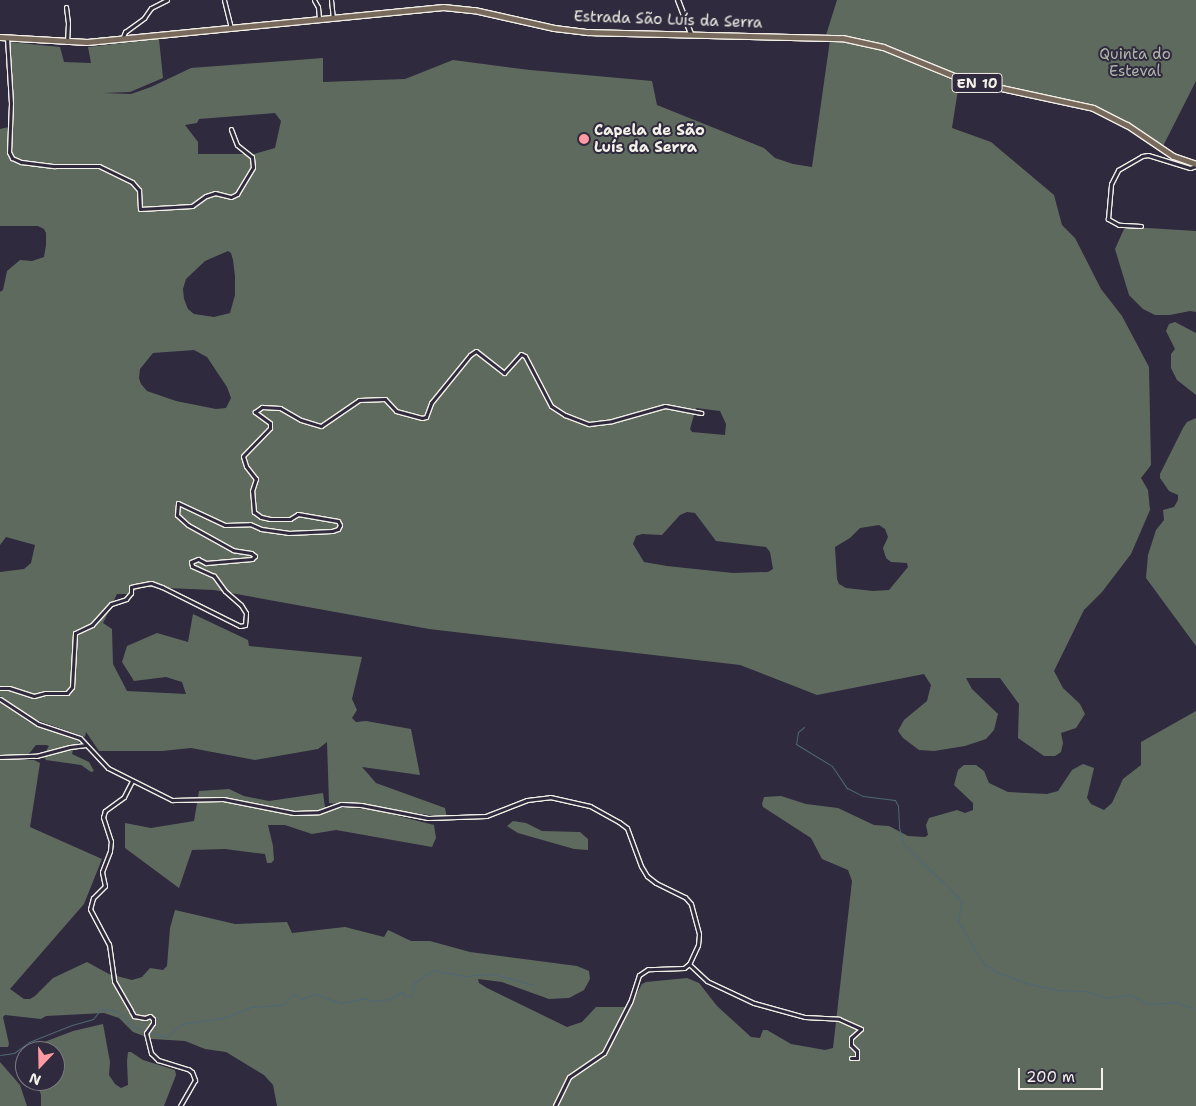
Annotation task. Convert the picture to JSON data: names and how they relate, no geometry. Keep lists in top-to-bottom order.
{
  "streets": {
    "main road": ["Estrada São Luís da Serra", "EN 10"]
  },
  "parks": ["Quinta do Esteval"],
  "places": ["Capela de São Luís da Serra"],
  "scale_bar": "200 m",
  "north": "bottom"
}
